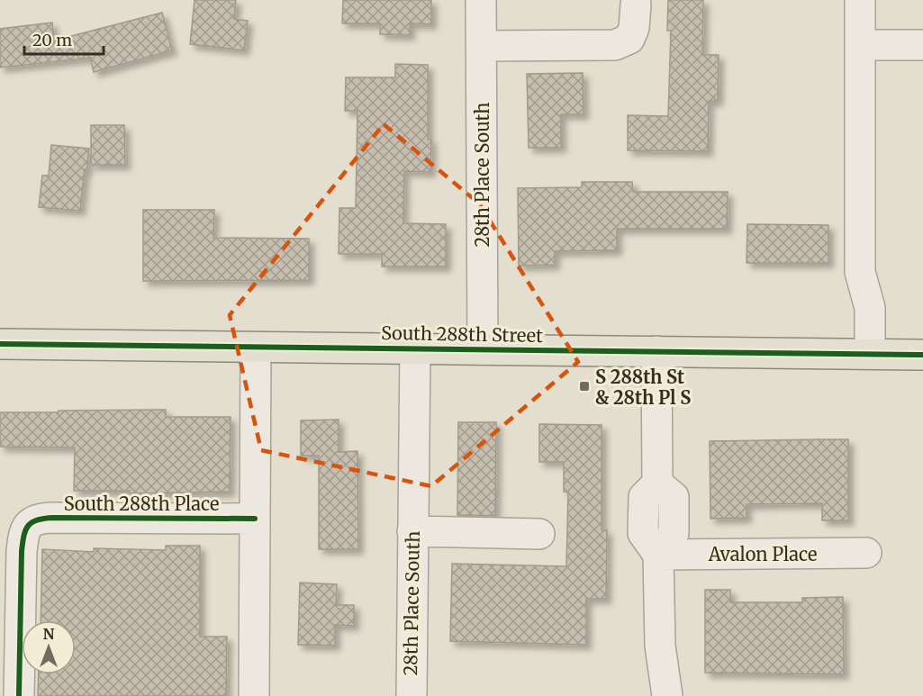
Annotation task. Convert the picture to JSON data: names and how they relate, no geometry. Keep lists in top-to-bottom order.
{
  "streets": {
    "main road": ["South 288th Street"],
    "street": ["28th Place South", "South 288th Place", "Avalon Place"]
  },
  "crossings": [
    ["28th Place South", "South 288th Street"]
  ],
  "places": {
    "transit": ["S 288th St & 28th Pl S"]
  },
  "scale_bar": "20 m",
  "north": "top"
}
